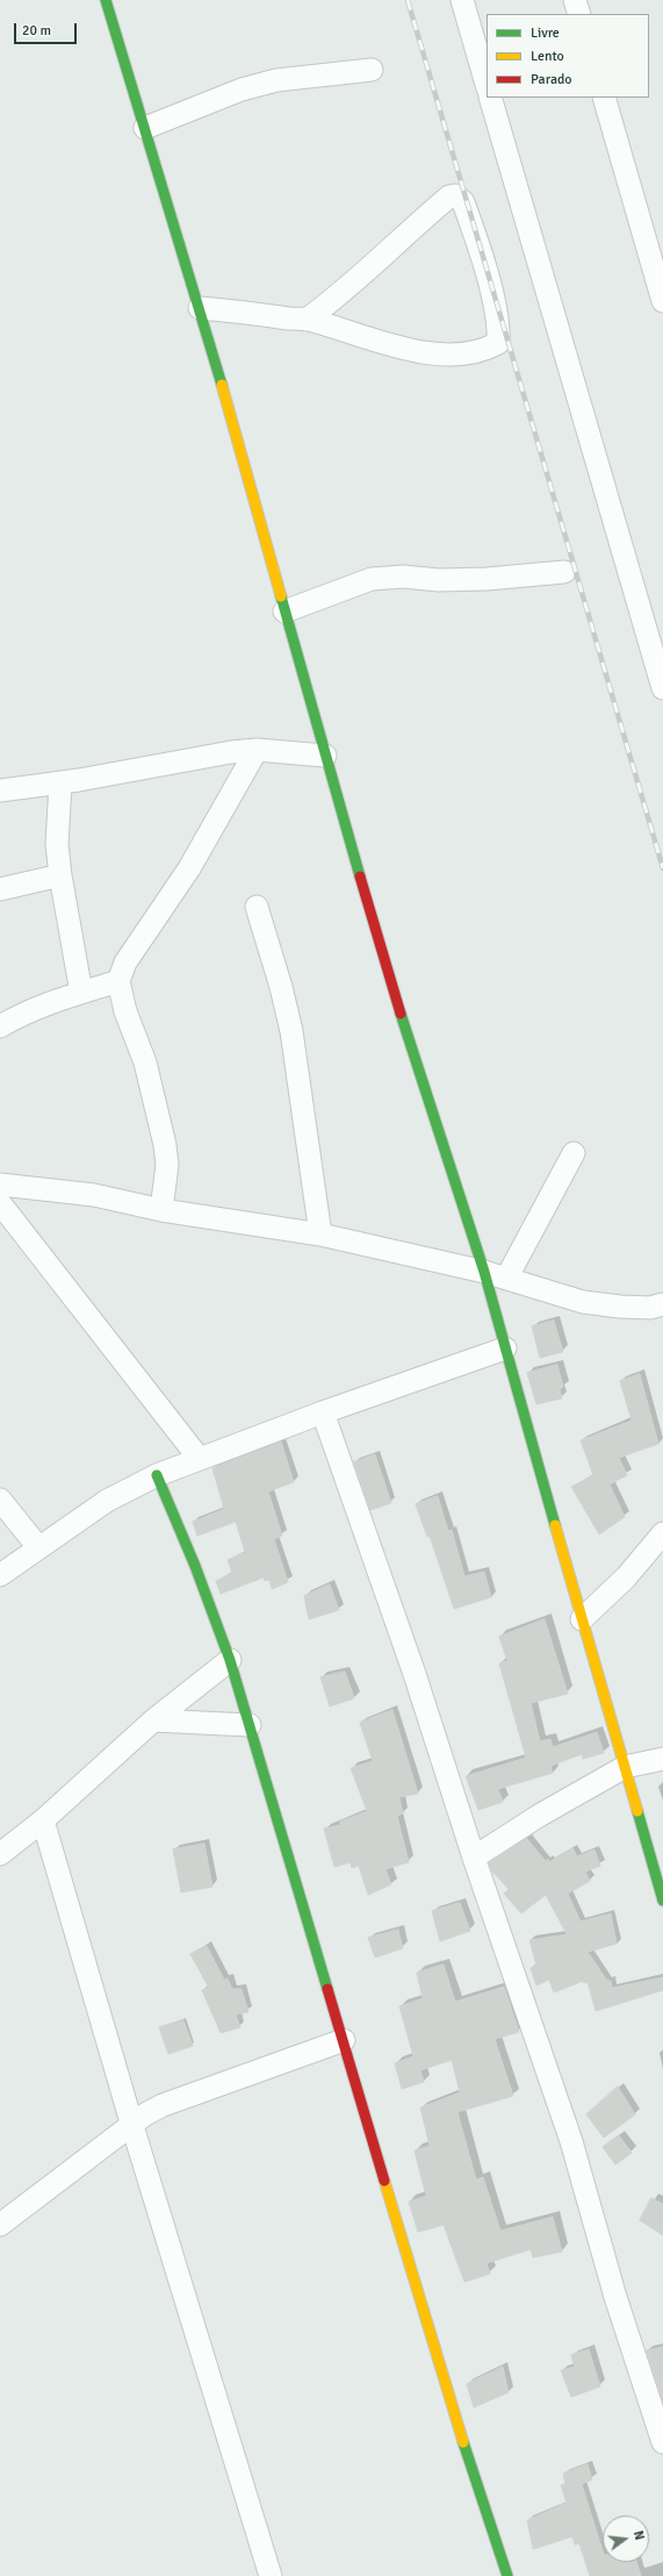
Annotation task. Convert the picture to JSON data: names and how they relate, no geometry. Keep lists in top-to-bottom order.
{
  "legend": ["Livre", "Lento", "Parado"],
  "scale_bar": "20 m",
  "north": "right"
}
